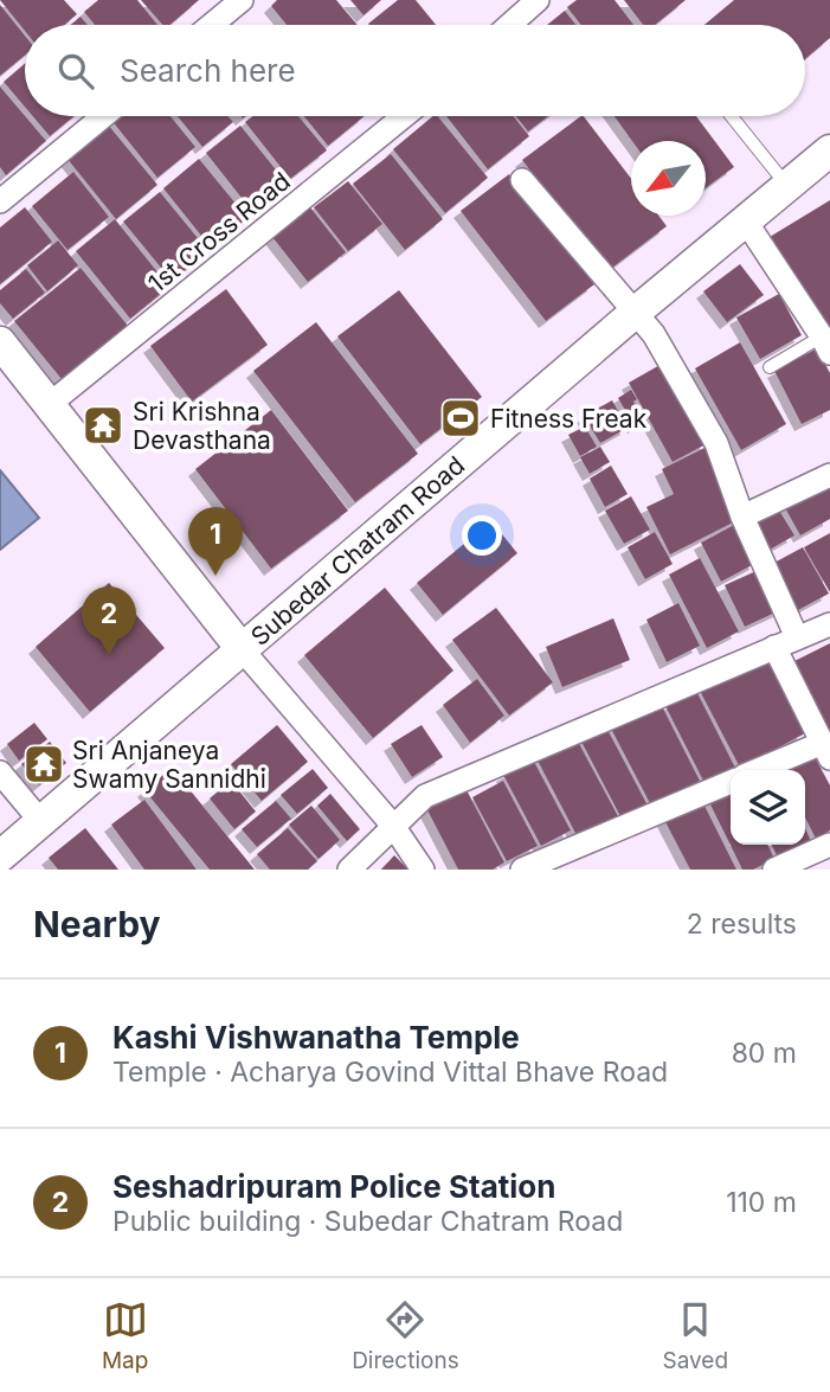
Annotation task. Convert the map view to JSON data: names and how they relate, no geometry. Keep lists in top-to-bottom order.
{
  "streets": {
    "main road": ["Subedar Chatram Road"],
    "street": ["1st Cross Road"]
  },
  "places": {
    "sports": ["Fitness Freak"],
    "temple": ["Sri Krishna Devasthana", "Sri Anjaneya Swamy Sannidhi"]
  },
  "north": "bottom left",
  "page": {
    "search": "Search here",
    "pins": ["1", "2"],
    "heading": ["Nearby", "2 results"],
    "list": [
      {
        "mark": "1",
        "name": "Kashi Vishwanatha Temple",
        "note": "Temple · Acharya Govind Vittal Bhave Road",
        "value": "80 m"
      },
      {
        "mark": "2",
        "name": "Seshadripuram Police Station",
        "note": "Public building · Subedar Chatram Road",
        "value": "110 m"
      }
    ],
    "nav": ["Map", "Directions", "Saved"]
  }
}
